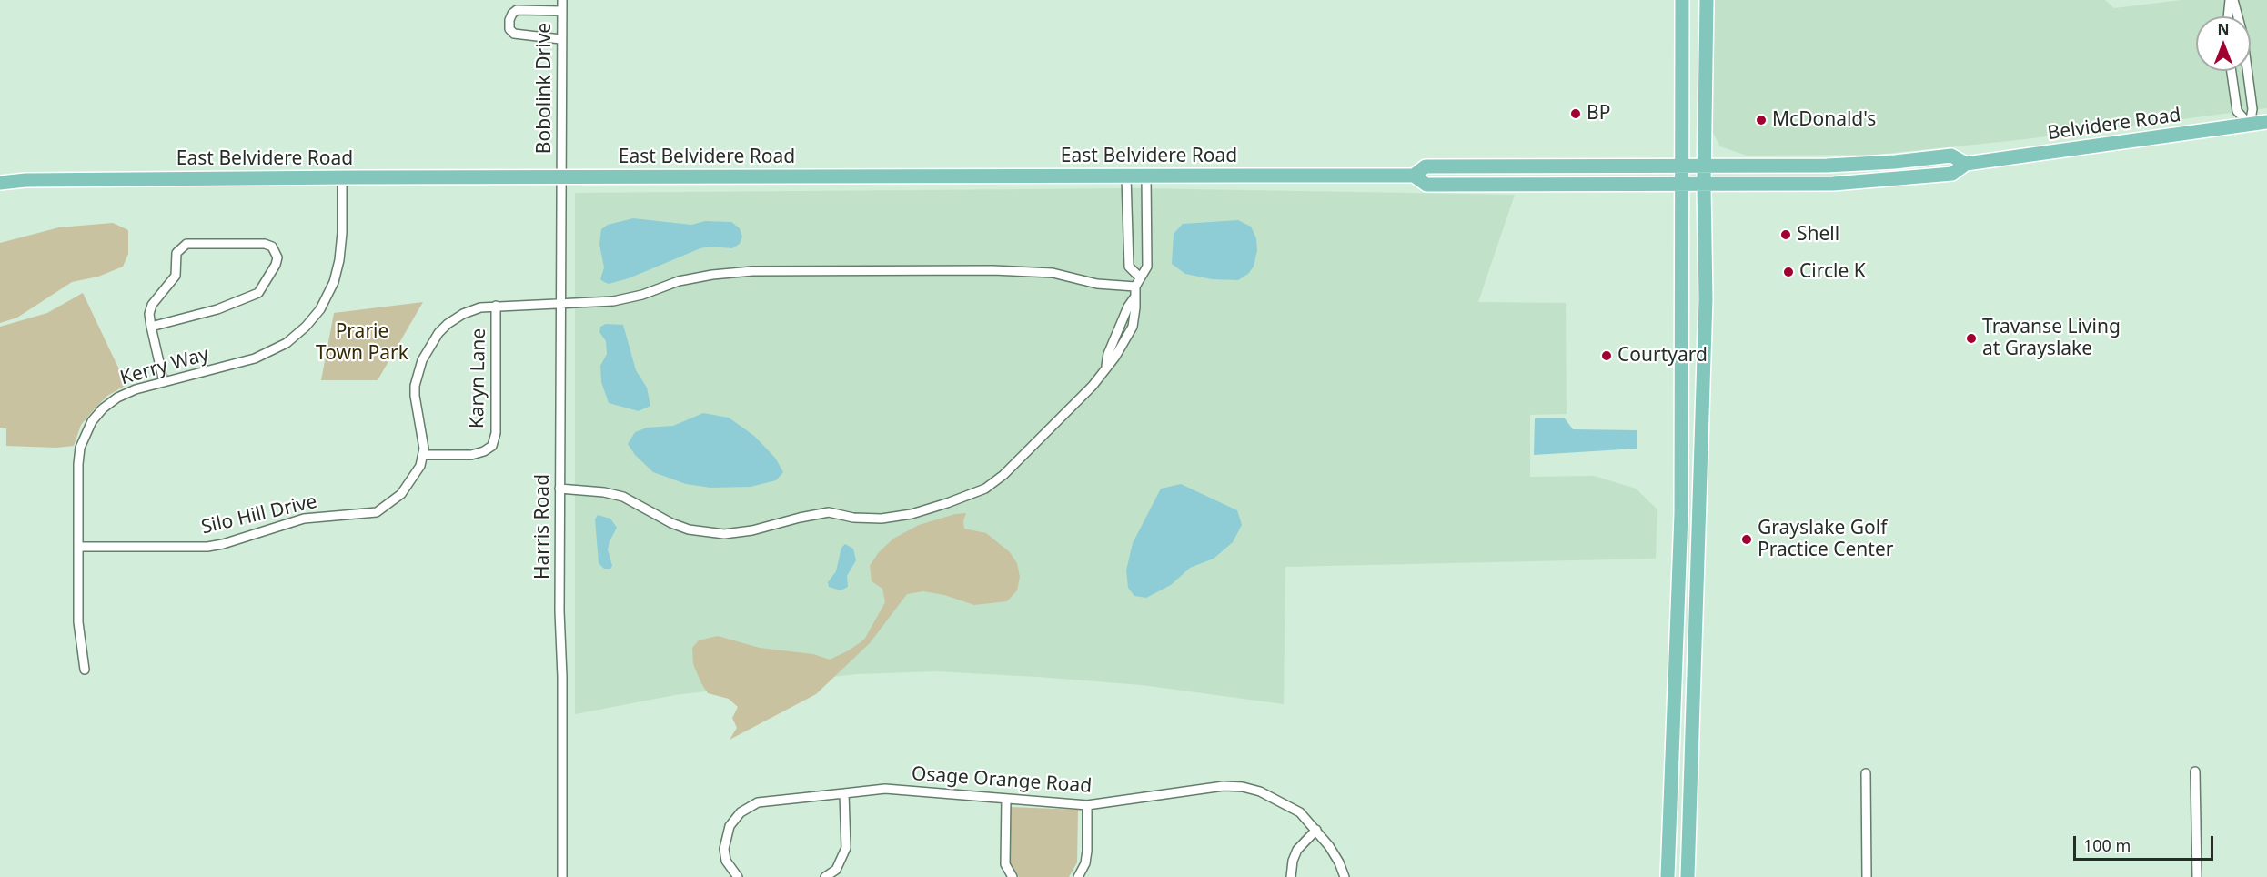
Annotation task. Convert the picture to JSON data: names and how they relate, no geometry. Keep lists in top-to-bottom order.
{
  "streets": {
    "main road": ["Belvidere Road", "East Belvidere Road"],
    "street": [
      "Bobolink Drive",
      "Kerry Way",
      "Karyn Lane",
      "Silo Hill Drive",
      "Harris Road",
      "Osage Orange Road"
    ]
  },
  "crossings": [
    ["Bobolink Drive", "East Belvidere Road"],
    ["Bobolink Drive", "Harris Road"],
    ["Belvidere Road", "East Belvidere Road"],
    ["East Belvidere Road", "Kerry Way"],
    ["East Belvidere Road", "Harris Road"],
    ["Kerry Way", "Silo Hill Drive"],
    ["Karyn Lane", "Silo Hill Drive"],
    ["Silo Hill Drive", "Harris Road"]
  ],
  "parks": ["Prarie Town Park"],
  "places": [
    "BP",
    "McDonald's",
    "Shell",
    "Circle K",
    "Travanse Living at Grayslake",
    "Courtyard",
    "Grayslake Golf Practice Center"
  ],
  "scale_bar": "100 m",
  "north": "top"
}
